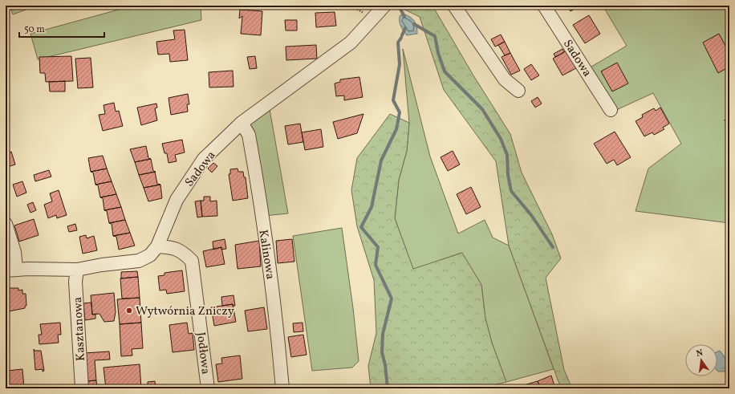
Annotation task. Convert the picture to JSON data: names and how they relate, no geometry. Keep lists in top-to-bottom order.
{
  "streets": {
    "street": [
      "Sadowa",
      "Kalinowa",
      "Kasztanowa",
      "Jodłowa"
    ]
  },
  "crossings": [
    ["Sadowa", "Kalinowa"],
    ["Sadowa", "Kasztanowa"],
    ["Sadowa", "Jodłowa"]
  ],
  "places": ["Wytwórnia Zniczy"],
  "scale_bar": "50 m",
  "north": "top"
}
